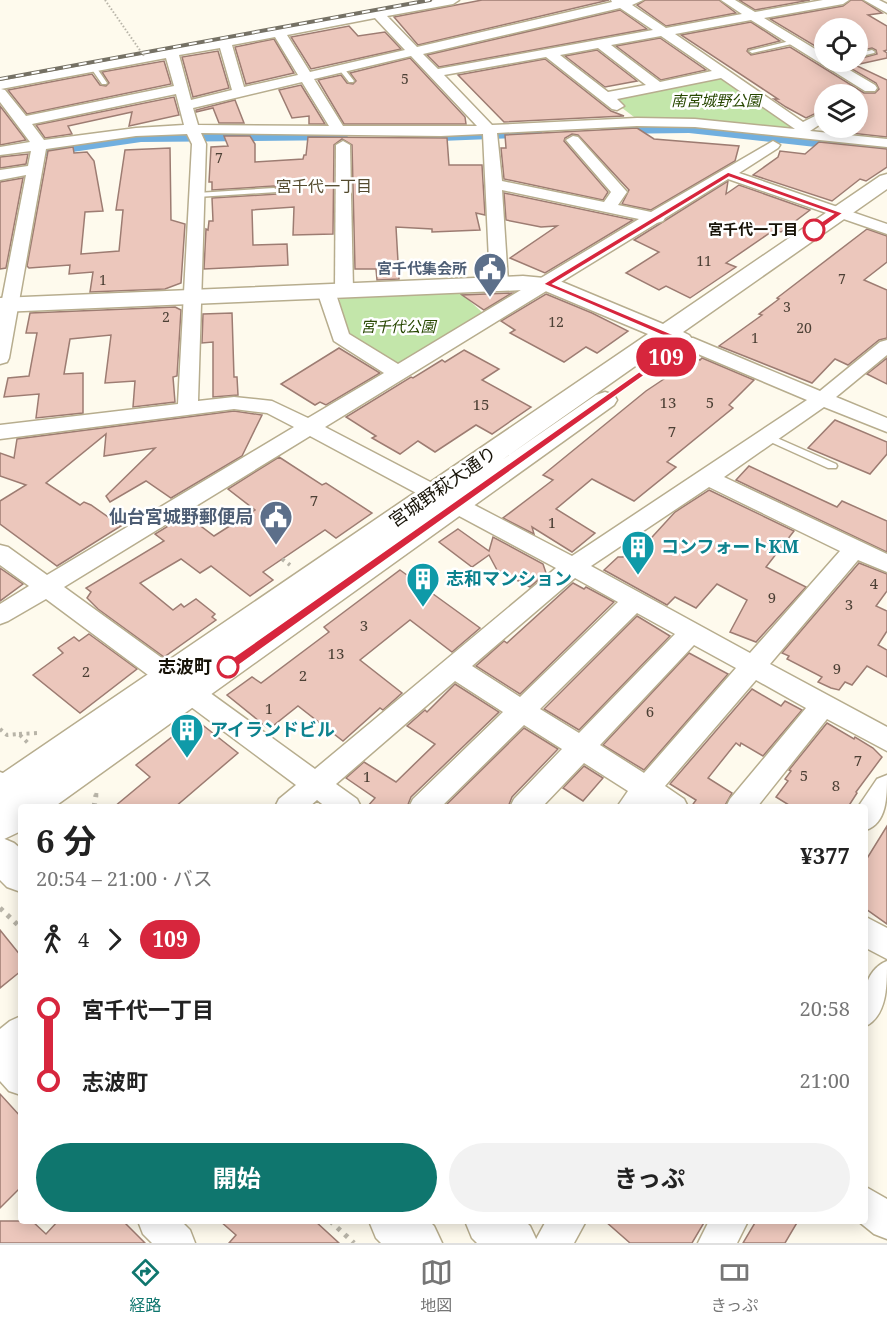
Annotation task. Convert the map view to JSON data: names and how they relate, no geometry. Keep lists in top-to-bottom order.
{
  "streets": {
    "street": ["宮城野萩大通り"]
  },
  "districts": ["宮千代一丁目"],
  "parks": ["南宮城野公園", "宮千代公園"],
  "places": {
    "other": ["宮千代一丁目", "志波町"],
    "public building": ["宮千代集会所", "仙台宮城野郵便局"],
    "building": ["コンフォートKM", "志和マンション", "アイランドビル"]
  },
  "lines": ["bus line 109"],
  "house_numbers": [
    "5",
    "7",
    "11",
    "7",
    "1",
    "3",
    "2",
    "12",
    "20",
    "1",
    "13",
    "5",
    "15",
    "7",
    "7",
    "1",
    "4",
    "9",
    "3",
    "3",
    "13",
    "9",
    "2",
    "2",
    "1",
    "6",
    "7",
    "5",
    "1",
    "8"
  ],
  "page": {
    "on_map": "109",
    "heading": ["6 分", "20:54 – 21:00 · バス", "¥377"],
    "legs": ["4", "109"],
    "list": [
      {
        "name": "宮千代一丁目",
        "value": "20:58"
      },
      {
        "name": "志波町",
        "value": "21:00"
      }
    ],
    "buttons": ["開始", "きっぷ"],
    "tabs": ["経路", "地図", "きっぷ"]
  }
}
